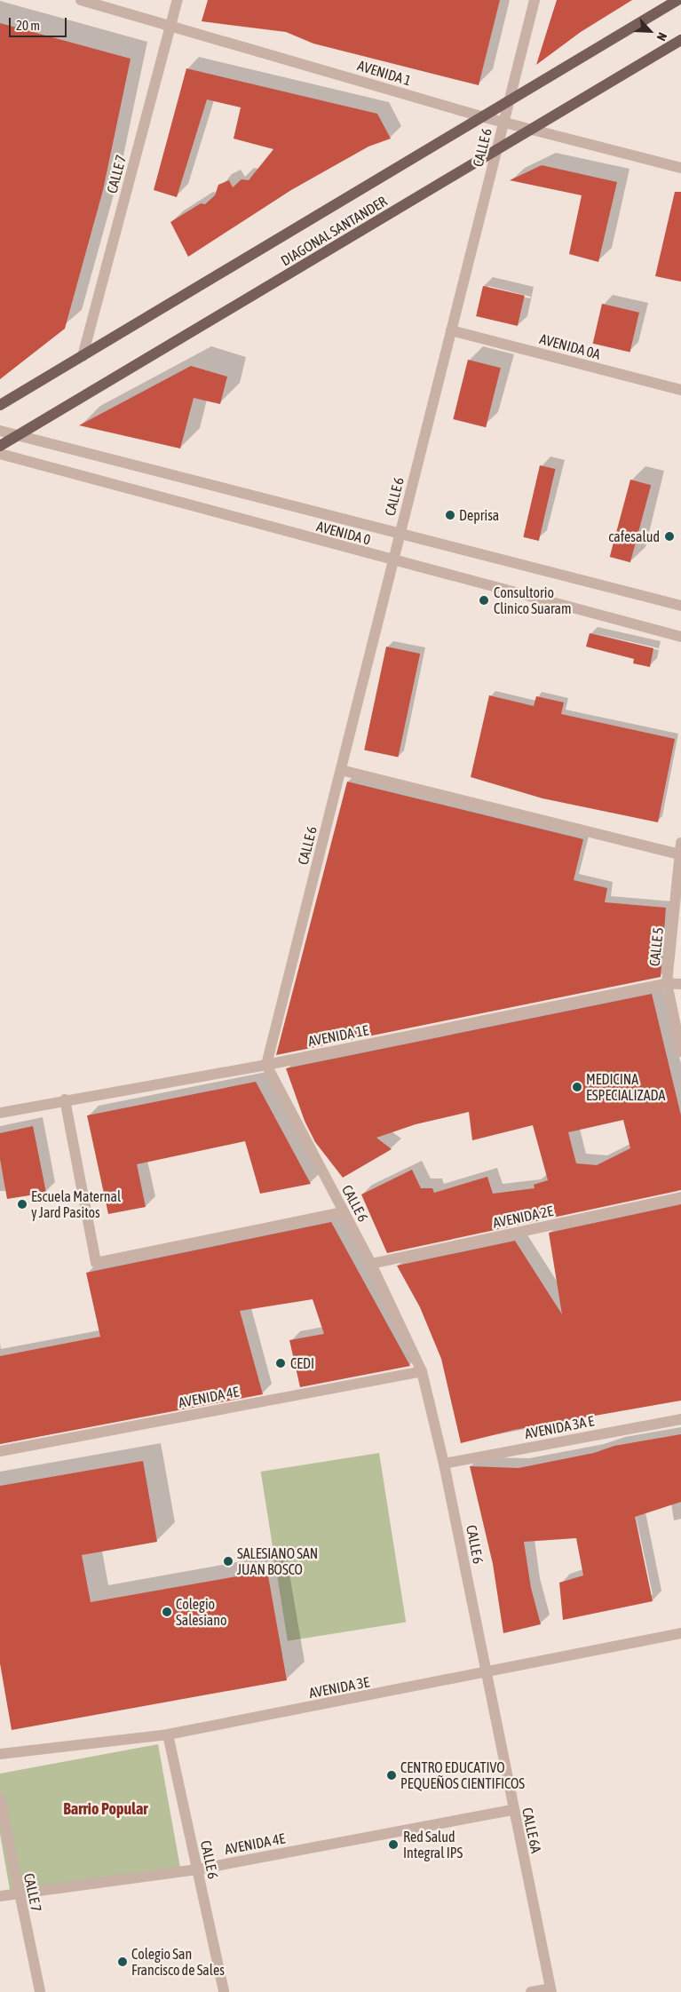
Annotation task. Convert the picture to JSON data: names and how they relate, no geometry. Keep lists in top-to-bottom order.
{
  "streets": {
    "main road": ["DIAGONAL SANTANDER"],
    "street": [
      "AVENIDA 1",
      "CALLE 6",
      "CALLE 7",
      "AVENIDA 0A",
      "AVENIDA 0",
      "CALLE 5",
      "AVENIDA 1E",
      "AVENIDA 2E",
      "AVENIDA 4E",
      "AVENIDA 3A E",
      "AVENIDA 3E",
      "CALLE 6A"
    ]
  },
  "crossings": [
    ["AVENIDA 1", "CALLE 6"],
    ["AVENIDA 1", "CALLE 7"],
    ["AVENIDA 1", "DIAGONAL SANTANDER"],
    ["CALLE 6", "DIAGONAL SANTANDER"],
    ["CALLE 6", "AVENIDA 0A"],
    ["CALLE 6", "AVENIDA 0"],
    ["CALLE 6", "AVENIDA 1E"],
    ["CALLE 6", "AVENIDA 2E"],
    ["CALLE 6", "AVENIDA 4E"],
    ["CALLE 6", "AVENIDA 3A E"],
    ["CALLE 6", "AVENIDA 3E"],
    ["CALLE 6", "CALLE 6A"],
    ["CALLE 7", "DIAGONAL SANTANDER"],
    ["CALLE 7", "AVENIDA 4E"],
    ["DIAGONAL SANTANDER", "AVENIDA 0"],
    ["CALLE 5", "AVENIDA 1E"],
    ["AVENIDA 4E", "CALLE 6A"],
    ["AVENIDA 3E", "CALLE 6A"]
  ],
  "districts": ["Barrio Popular"],
  "places": [
    "Deprisa",
    "cafesalud",
    "Consultorio Clinico Suaram",
    "MEDICINA ESPECIALIZADA",
    "Escuela Maternal y Jard Pasitos",
    "CEDI",
    "SALESIANO SAN JUAN BOSCO",
    "Colegio Salesiano",
    "CENTRO EDUCATIVO PEQUEÑOS CIENTIFICOS",
    "Red Salud Integral IPS",
    "Colegio San Francisco de Sales"
  ],
  "scale_bar": "20 m",
  "north": "bottom right"
}
